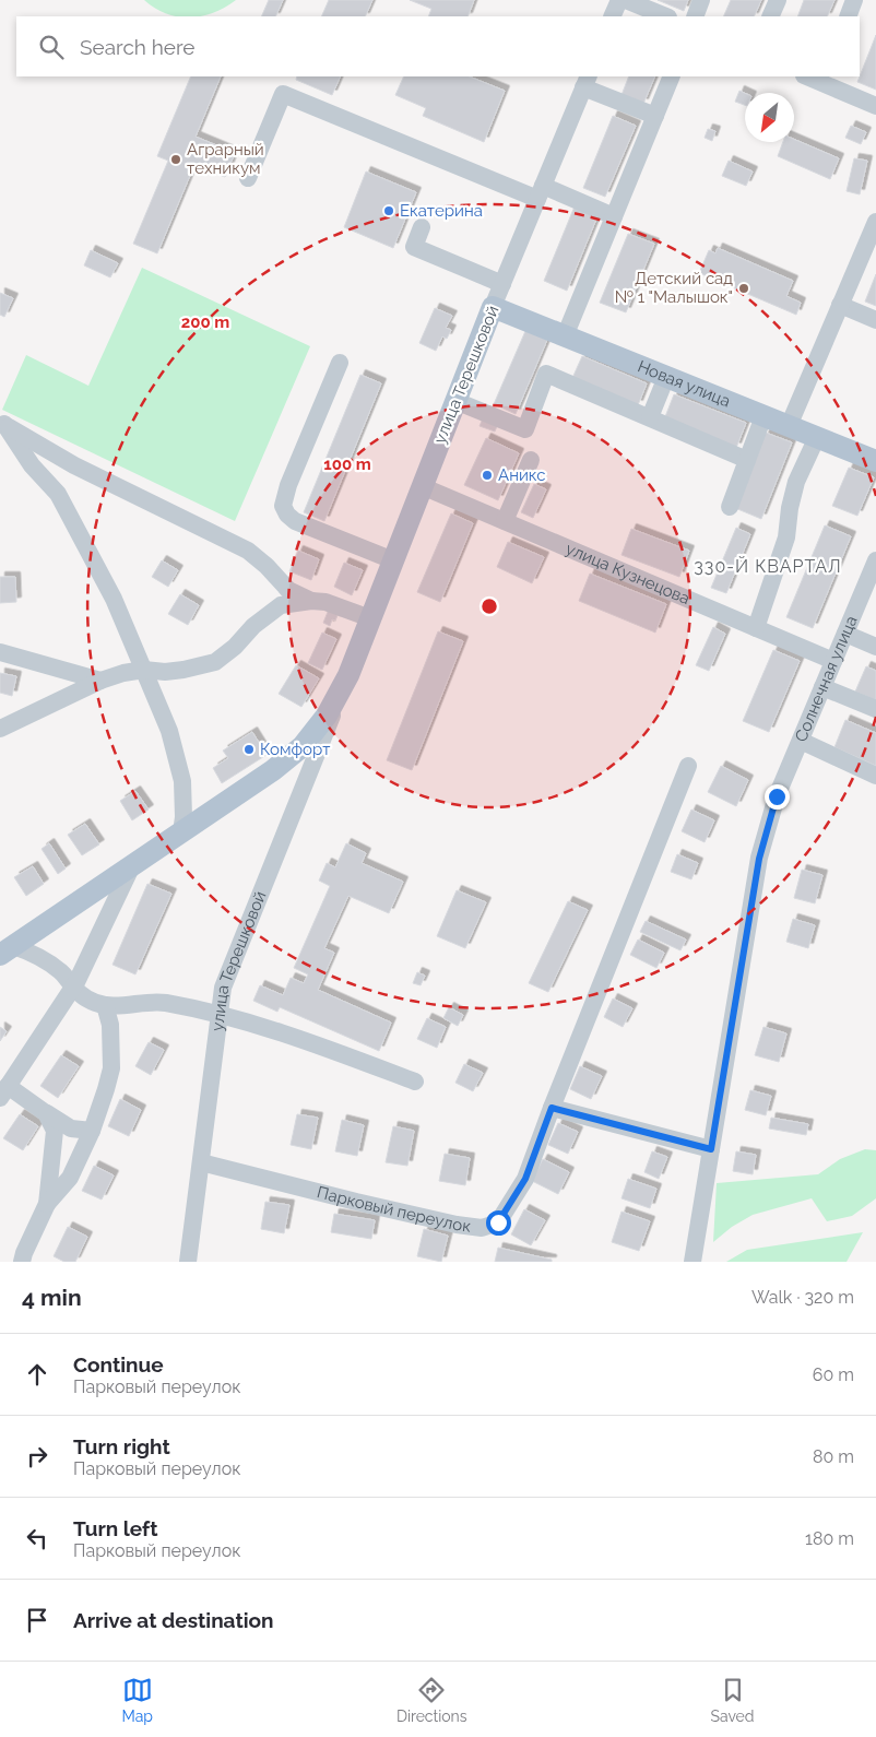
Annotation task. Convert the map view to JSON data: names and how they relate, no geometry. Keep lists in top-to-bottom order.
{
  "streets": {
    "main road": ["улица Терешковой", "Новая улица"],
    "street": ["улица Кузнецова", "Солнечная улица", "Парковый переулок"]
  },
  "crossings": [
    ["улица Терешковой", "Новая улица"],
    ["улица Терешковой", "улица Кузнецова"],
    ["улица Терешковой", "Парковый переулок"],
    ["улица Кузнецова", "Солнечная улица"]
  ],
  "districts": ["330-Й КВАРТАЛ"],
  "places": [
    "Аграрный техникум",
    "Екатерина",
    "Детский сад № 1 \"Малышок\"",
    "Аникс",
    "Комфорт"
  ],
  "north": "bottom left",
  "page": {
    "search": "Search here",
    "heading": ["4 min", "Walk · 320 m"],
    "list": [
      ["Continue", "Парковый переулок", "60 m"],
      ["Turn right", "Парковый переулок", "80 m"],
      ["Turn left", "Парковый переулок", "180 m"],
      "Arrive at destination"
    ],
    "nav": ["Map", "Directions", "Saved"]
  },
  "rings": ["200 m", "100 m"]
}
